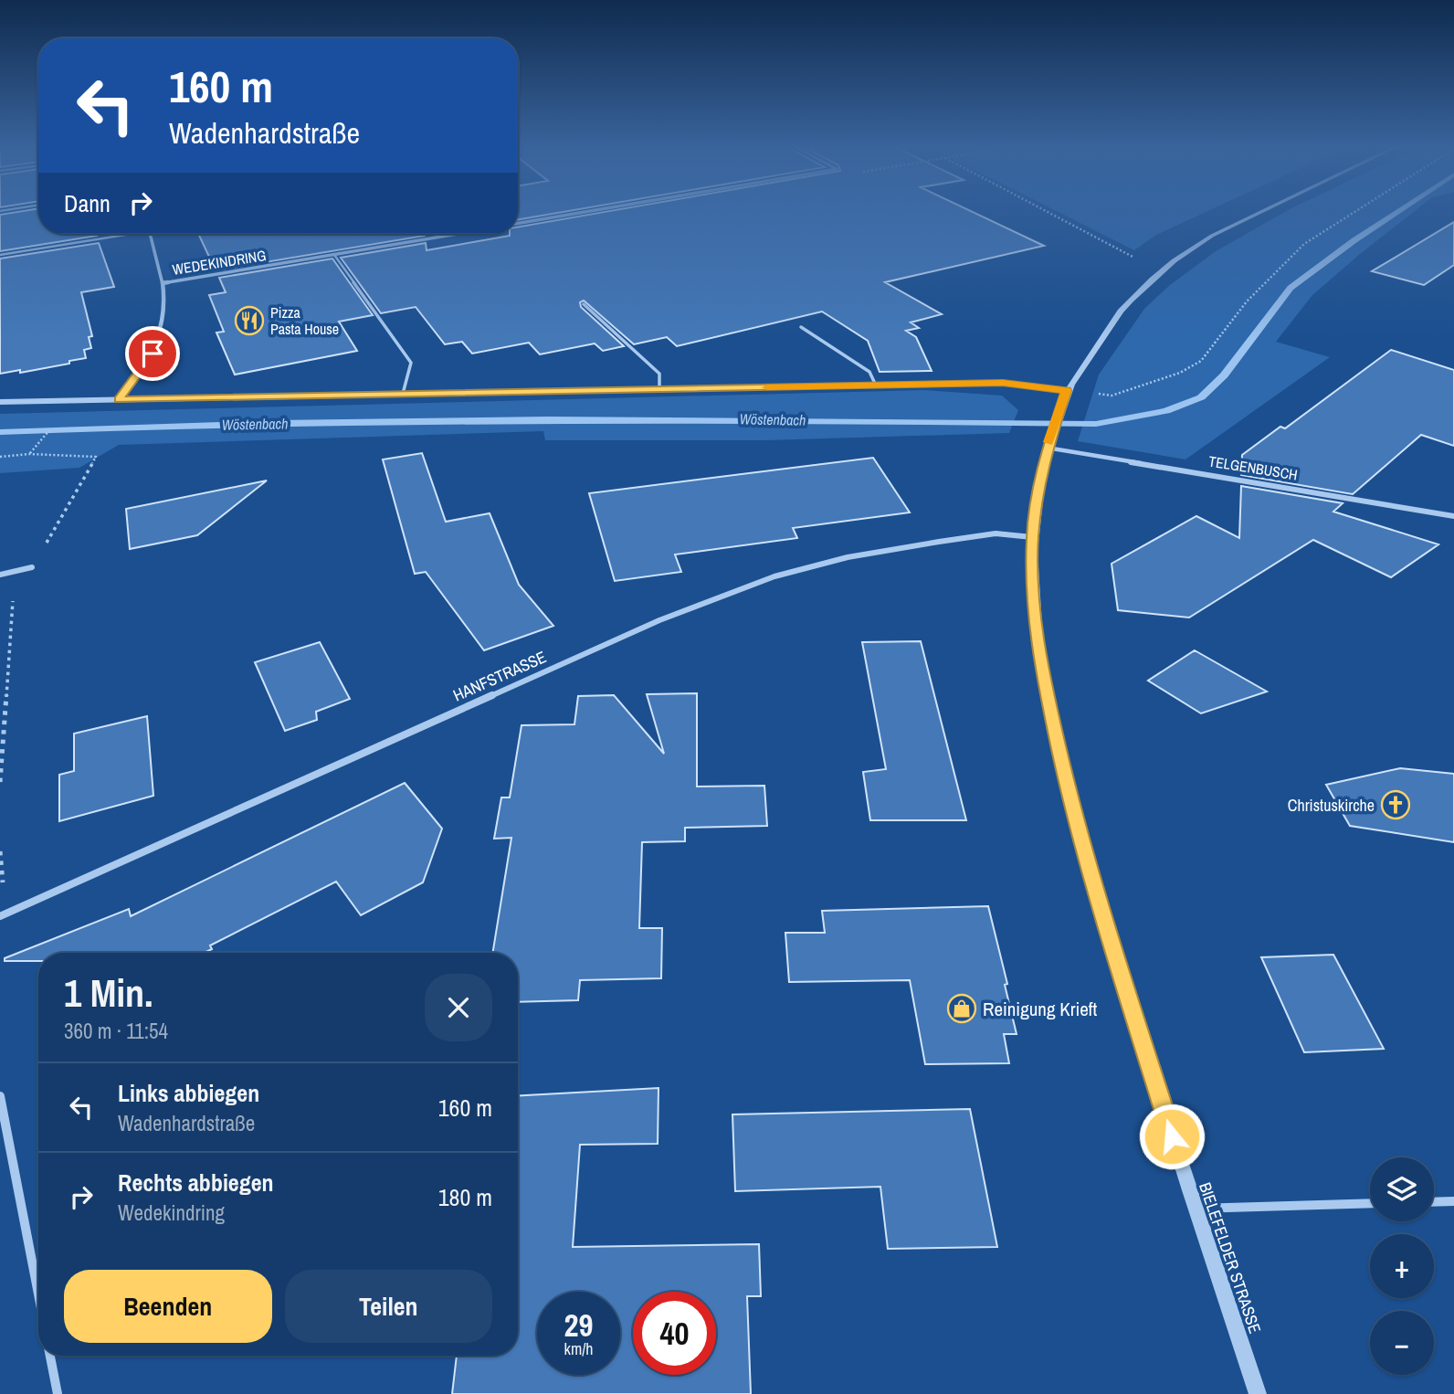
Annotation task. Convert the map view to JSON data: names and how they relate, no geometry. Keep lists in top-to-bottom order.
{
  "streets": {
    "street": [
      "WEDEKINDRING",
      "TELGENBUSCH",
      "HANFSTRASSE",
      "BIELEFELDER STRASSE"
    ]
  },
  "crossings": [
    ["TELGENBUSCH", "BIELEFELDER STRASSE"],
    ["HANFSTRASSE", "BIELEFELDER STRASSE"]
  ],
  "water": ["Wöstenbach"],
  "places": {
    "restaurant": ["Pizza Pasta House"],
    "church": ["Christuskirche"],
    "shop": ["Reinigung Krieft"]
  },
  "page": {
    "turn": ["160 m", "Wadenhardstraße"],
    "then": "Dann",
    "heading": ["1 Min.", "360 m · 11:54"],
    "list": [
      {
        "name": "Links abbiegen",
        "note": "Wadenhardstraße",
        "value": "160 m"
      },
      {
        "name": "Rechts abbiegen",
        "note": "Wedekindring",
        "value": "180 m"
      }
    ],
    "map_buttons": ["+", "−"],
    "buttons": ["Beenden", "Teilen"],
    "speed": "29 km/h",
    "limit": "40"
  }
}
